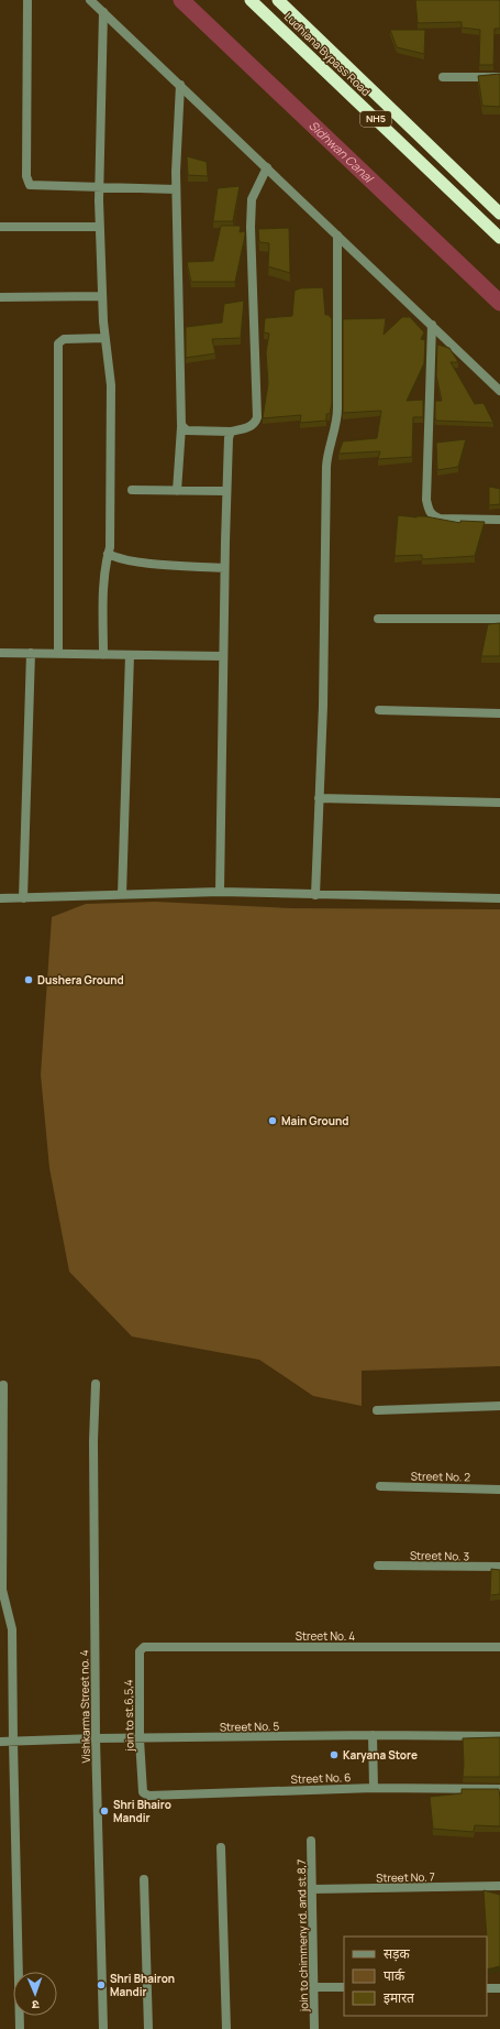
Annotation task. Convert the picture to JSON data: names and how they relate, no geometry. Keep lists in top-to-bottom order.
{
  "streets": {
    "highway": ["Ludhiana Bypass Road", "NH5"],
    "street": [
      "Street No. 2",
      "Street No. 3",
      "Street No. 4",
      "Vishkarma Street no. 4",
      "join to st.6,5,4",
      "Street No. 5",
      "Street No. 6",
      "Street No. 7",
      "join to chimmeny rd. and st.8,7"
    ]
  },
  "crossings": [
    ["Street No. 4", "join to st.6,5,4"],
    ["Vishkarma Street no. 4", "Street No. 5"],
    ["join to st.6,5,4", "Street No. 5"],
    ["join to st.6,5,4", "Street No. 6"],
    ["Street No. 7", "join to chimmeny rd. and st.8,7"]
  ],
  "water": ["Sidhwan Canal"],
  "places": [
    "Dushera Ground",
    "Main Ground",
    "Karyana Store",
    "Shri Bhairo Mandir",
    "Shri Bhairon Mandir"
  ],
  "legend": ["सड़क", "पार्क", "इमारत"],
  "north": "bottom"
}
